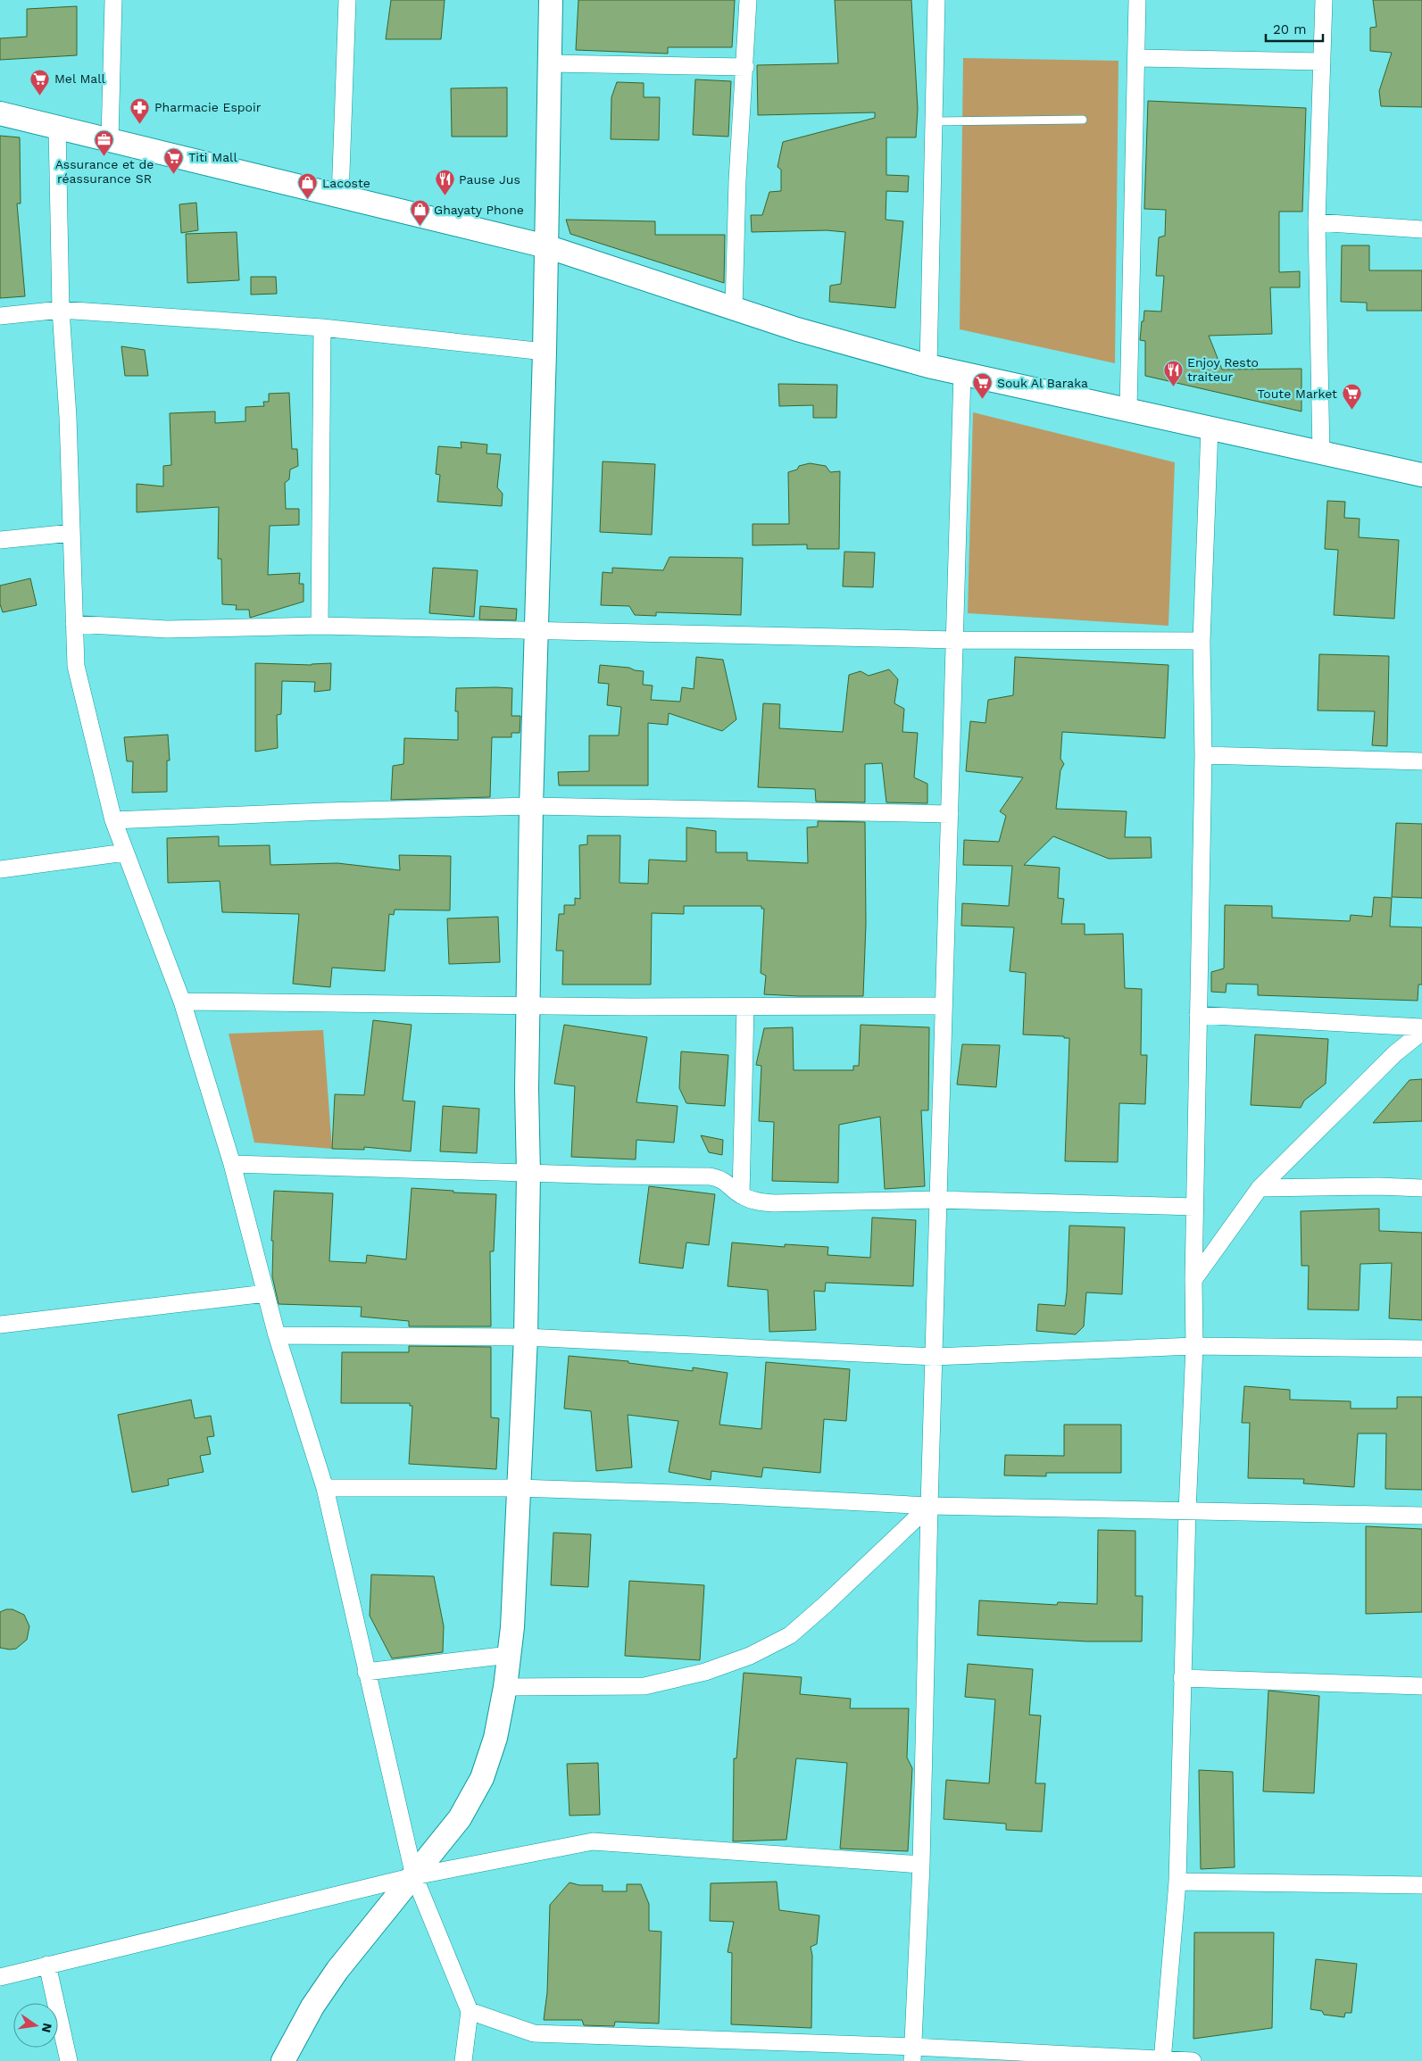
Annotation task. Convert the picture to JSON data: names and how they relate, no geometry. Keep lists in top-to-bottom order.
{
  "places": {
    "supermarket": [
      "Mel Mall",
      "Titi Mall",
      "Souk Al Baraka",
      "Toute Market"
    ],
    "pharmacy": ["Pharmacie Espoir"],
    "office": ["Assurance et de réassurance SR"],
    "restaurant": ["Pause Jus", "Enjoy Resto traiteur"],
    "shop": ["Lacoste", "Ghayaty Phone"]
  },
  "scale_bar": "20 m",
  "north": "right"
}
